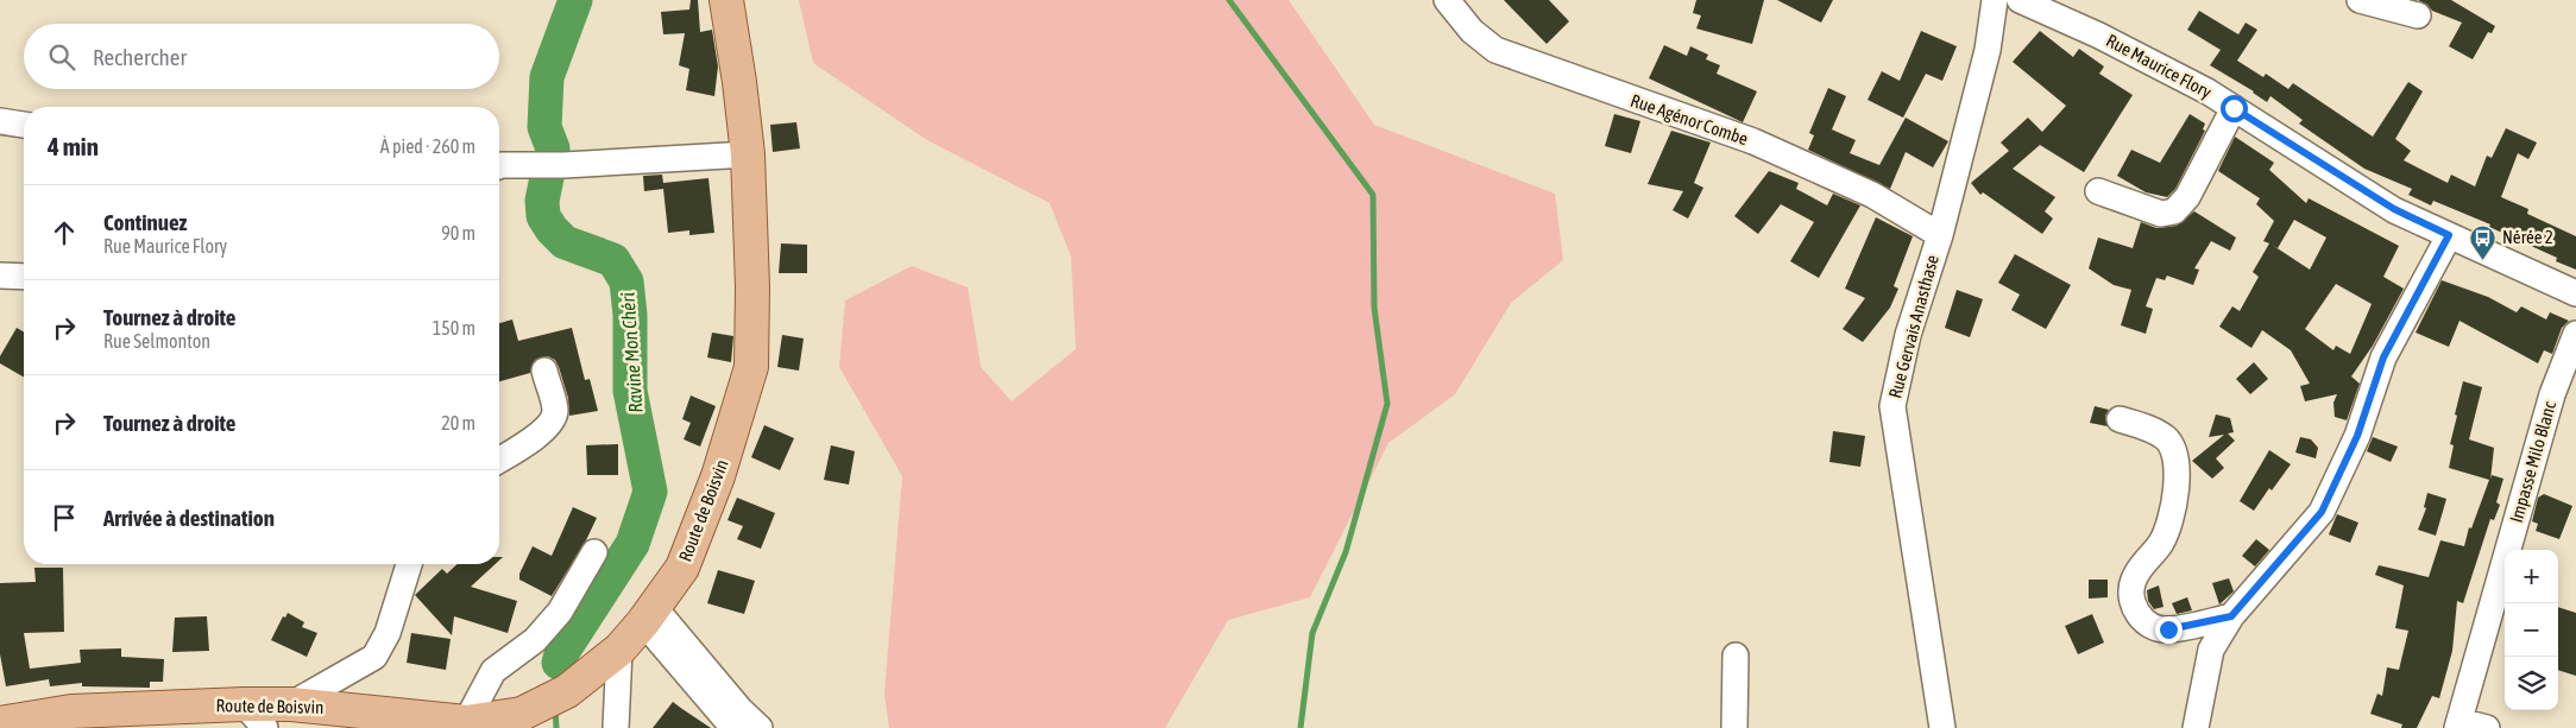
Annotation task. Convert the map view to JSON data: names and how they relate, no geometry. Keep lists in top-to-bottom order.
{
  "streets": {
    "main road": ["Route de Boisvin"],
    "street": [
      "Rue Maurice Flory",
      "Rue Agénor Combe",
      "Rue Gervais Anasthase",
      "Impasse Milo Blanc"
    ]
  },
  "crossings": [
    ["Rue Agénor Combe", "Rue Gervais Anasthase"]
  ],
  "water": ["Ravine Mon Chéri"],
  "places": {
    "bus stop": ["Nérée 2"]
  },
  "page": {
    "search": "Rechercher",
    "heading": ["4 min", "À pied · 260 m"],
    "list": [
      ["Continuez", "Rue Maurice Flory", "90 m"],
      ["Tournez à droite", "Rue Selmonton", "150 m"],
      ["Tournez à droite", "20 m"],
      "Arrivée à destination"
    ],
    "map_buttons": ["+", "−"]
  }
}
